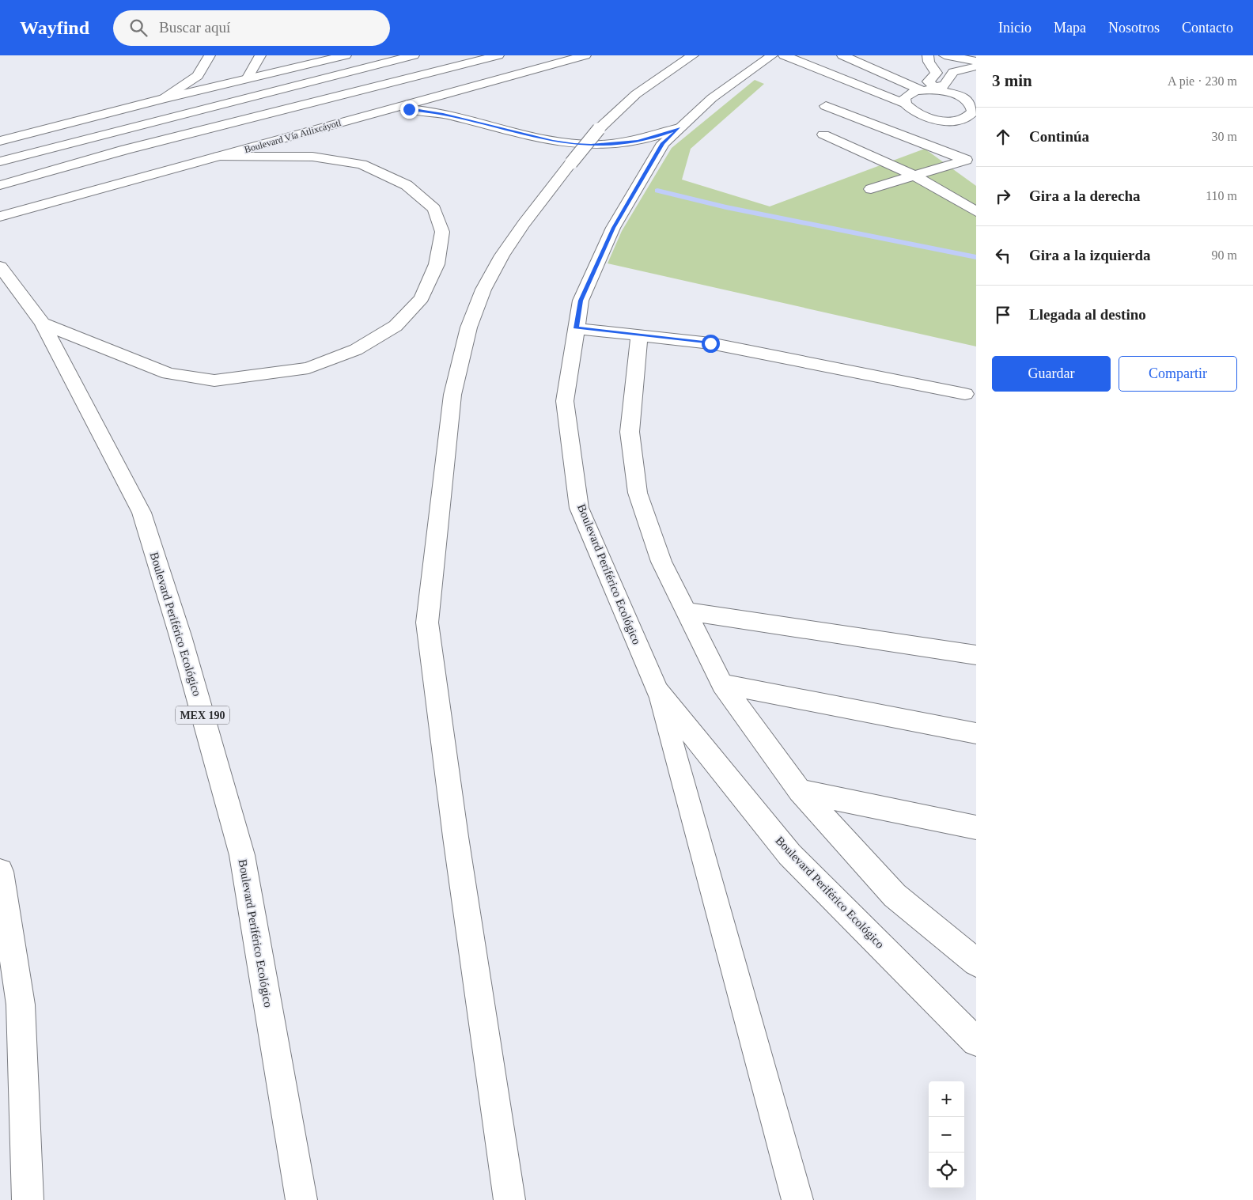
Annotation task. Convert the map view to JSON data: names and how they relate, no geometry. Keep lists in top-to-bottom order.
{
  "streets": {
    "main road": ["Boulevard Vía Atlixcáyotl", "Boulevard Periférico Ecológico", "MEX 190"]
  },
  "page": {
    "header": "Wayfind",
    "search": "Buscar aquí",
    "nav": [
      "Inicio",
      "Mapa",
      "Nosotros",
      "Contacto"
    ],
    "heading": ["3 min", "A pie · 230 m"],
    "list": [
      ["Continúa", "30 m"],
      ["Gira a la derecha", "110 m"],
      ["Gira a la izquierda", "90 m"],
      "Llegada al destino"
    ],
    "buttons": ["Guardar", "Compartir"],
    "map_buttons": ["+", "−"]
  }
}
